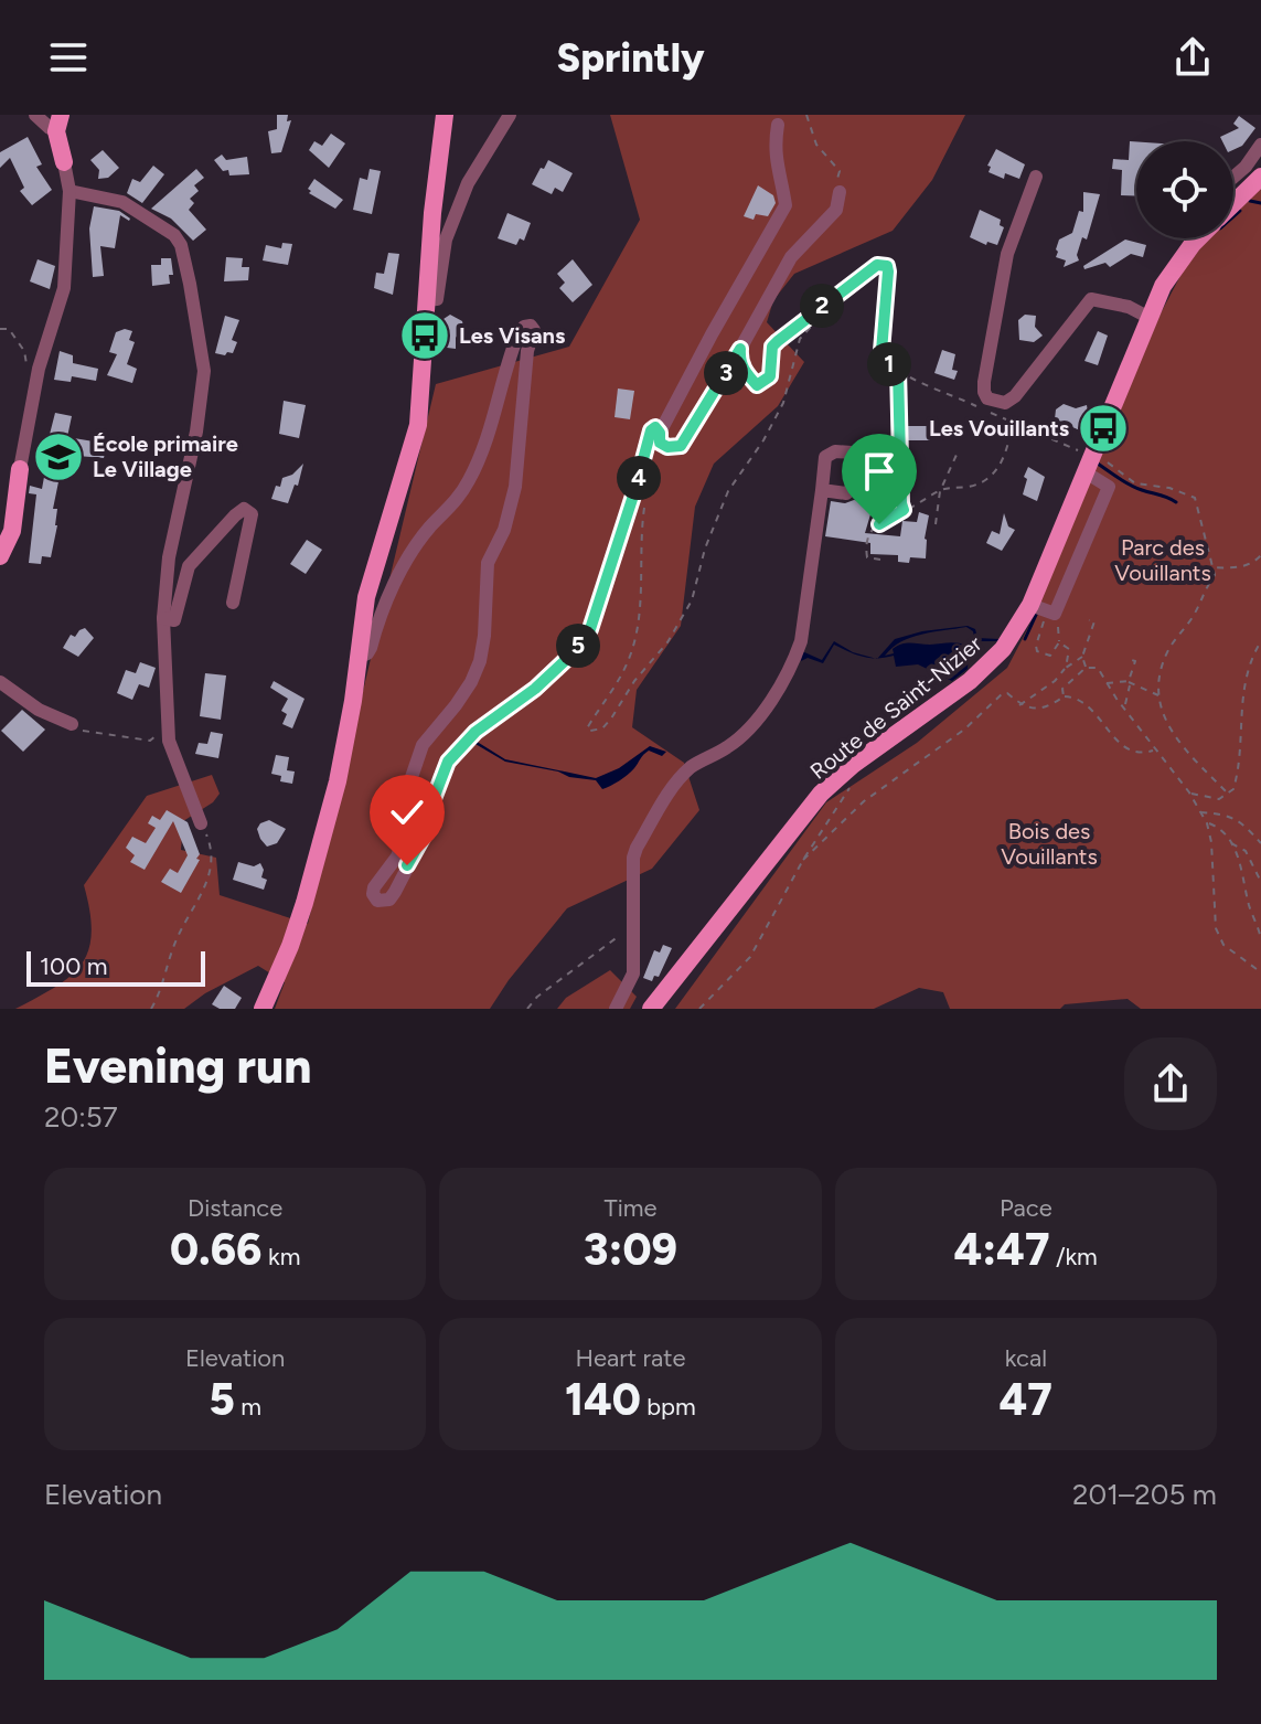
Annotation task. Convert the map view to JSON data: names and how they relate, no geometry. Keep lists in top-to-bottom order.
{
  "streets": {
    "main road": ["Route de Saint-Nizier"]
  },
  "parks": ["Parc des Vouillants", "Bois des Vouillants"],
  "places": {
    "bus stop": ["Les Visans", "Les Vouillants"],
    "school or university": ["École primaire Le Village"]
  },
  "scale_bar": "100 m",
  "page": {
    "header": "Sprintly",
    "pins": [
      "2",
      "1",
      "3",
      "4",
      "5"
    ],
    "scale": "100 m",
    "heading": ["Evening run", "20:57"],
    "stats": [
      ["Distance", "0.66 km"],
      ["Time", "3:09"],
      ["Pace", "4:47 /km"],
      ["Elevation", "5 m"],
      ["Heart rate", "140 bpm"],
      ["kcal", "47"]
    ],
    "chart": ["Elevation", "201–205 m"]
  }
}
